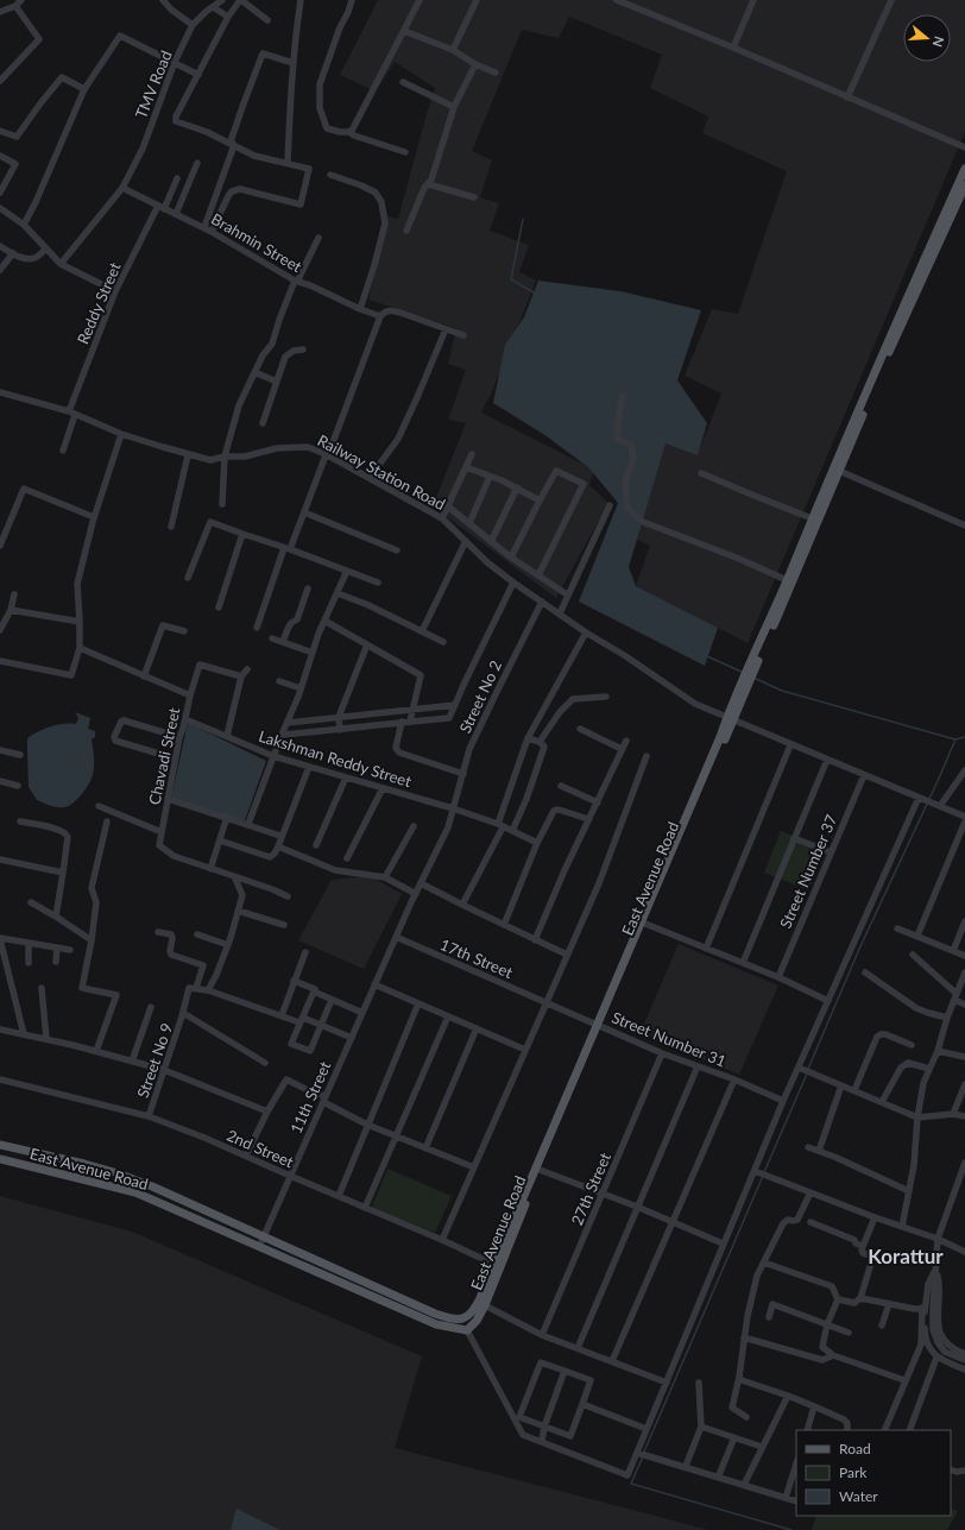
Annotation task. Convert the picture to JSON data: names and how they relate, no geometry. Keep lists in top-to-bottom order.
{
  "streets": {
    "main road": ["East Avenue Road"],
    "street": [
      "TMV Road",
      "Brahmin Street",
      "Reddy Street",
      "Railway Station Road",
      "Street No 2",
      "Chavadi Street",
      "Lakshman Reddy Street",
      "Street Number 37",
      "17th Street",
      "Street Number 31",
      "Street No 9",
      "11th Street",
      "2nd Street",
      "27th Street"
    ]
  },
  "crossings": [
    ["TMV Road", "Brahmin Street"],
    ["Brahmin Street", "Reddy Street"],
    ["Reddy Street", "Railway Station Road"],
    ["Railway Station Road", "Street No 2"],
    ["Railway Station Road", "Street Number 37"],
    ["Railway Station Road", "East Avenue Road"],
    ["Street No 2", "Lakshman Reddy Street"],
    ["Street No 2", "11th Street"],
    ["Chavadi Street", "Lakshman Reddy Street"],
    ["East Avenue Road", "Street Number 31"],
    ["East Avenue Road", "11th Street"],
    ["East Avenue Road", "2nd Street"],
    ["17th Street", "Street Number 31"],
    ["17th Street", "11th Street"],
    ["Street Number 31", "27th Street"],
    ["Street No 9", "2nd Street"],
    ["11th Street", "2nd Street"]
  ],
  "districts": ["Korattur"],
  "legend": ["Road", "Park", "Water"],
  "north": "right"
}
